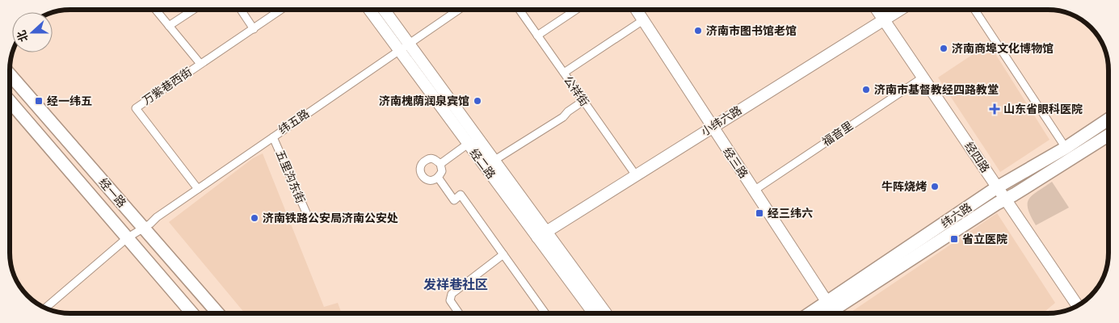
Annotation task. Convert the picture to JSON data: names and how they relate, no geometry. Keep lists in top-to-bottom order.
{
  "streets": {
    "main road": ["经一路", "纬六路"],
    "street": [
      "万紫巷西街",
      "公祥街",
      "小纬六路",
      "纬五路",
      "福音里",
      "经四路",
      "经三路",
      "经二路",
      "五里沟东街"
    ]
  },
  "crossings": [
    ["万紫巷西街", "纬五路"],
    ["公祥街", "小纬六路"],
    ["小纬六路", "经四路"],
    ["小纬六路", "经三路"],
    ["小纬六路", "经二路"],
    ["纬五路", "经二路"],
    ["纬五路", "五里沟东街"],
    ["纬五路", "经一路"],
    ["福音里", "经四路"],
    ["福音里", "经三路"],
    ["经四路", "纬六路"],
    ["经三路", "纬六路"]
  ],
  "districts": ["发祥巷社区"],
  "places": {
    "other": [
      "济南市图书馆老馆",
      "济南商埠文化博物馆",
      "济南市基督教经四路教堂",
      "济南槐荫润泉宾馆",
      "牛阵烧烤",
      "济南铁路公安局济南公安处"
    ],
    "transit": ["经一纬五", "经三纬六", "省立医院"],
    "health": ["山东省眼科医院"]
  },
  "north": "left"
}
